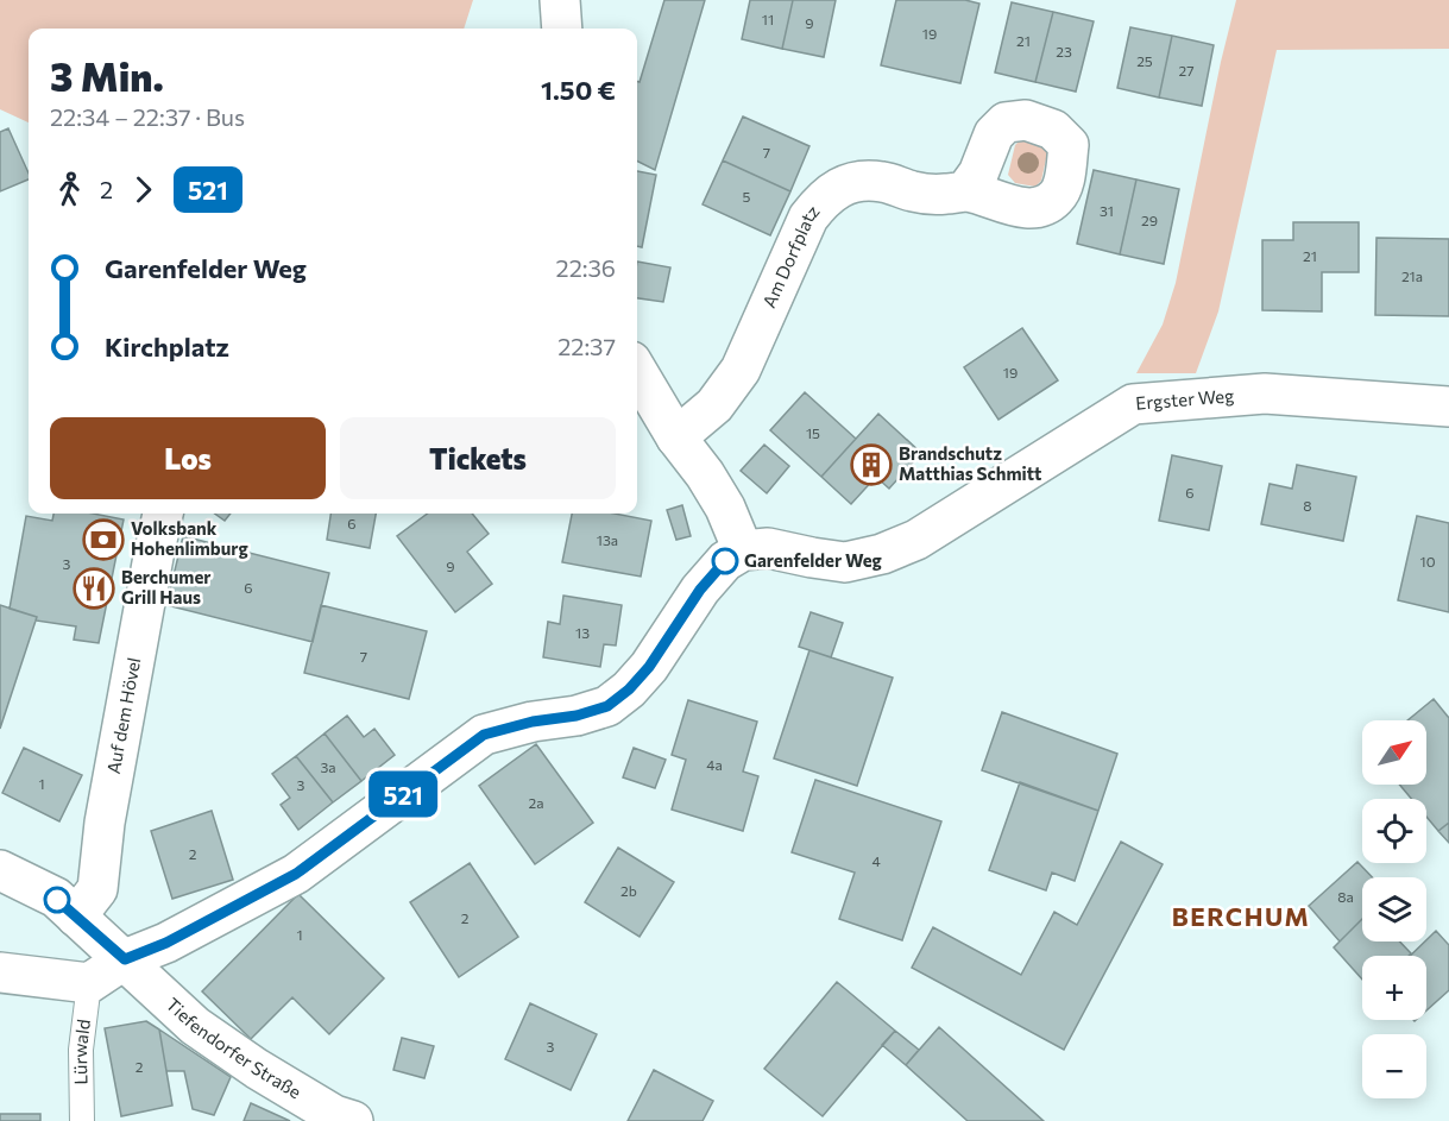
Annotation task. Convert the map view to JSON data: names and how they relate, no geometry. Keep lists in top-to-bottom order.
{
  "streets": {
    "street": [
      "Am Dorfplatz",
      "Ergster Weg",
      "Auf dem Hövel",
      "Tiefendorfer Straße"
    ],
    "lane": ["Lürwald"]
  },
  "crossings": [
    ["Auf dem Hövel", "Tiefendorfer Straße"]
  ],
  "districts": ["BERCHUM"],
  "places": {
    "building": ["Brandschutz Matthias Schmitt"],
    "bank": ["Volksbank Hohenlimburg"],
    "other": ["Garenfelder Weg"],
    "restaurant": ["Berchumer Grill Haus"]
  },
  "lines": ["bus line 521"],
  "house_numbers": [
    "11",
    "9",
    "19",
    "21",
    "23",
    "25",
    "27",
    "7",
    "5",
    "31",
    "29",
    "21",
    "21a",
    "19",
    "15",
    "6",
    "8",
    "6",
    "13a",
    "10",
    "3",
    "9",
    "6",
    "13",
    "7",
    "4a",
    "3a",
    "1",
    "3",
    "2a",
    "2",
    "4",
    "2b",
    "8a",
    "2",
    "1",
    "3",
    "2"
  ],
  "north": "top right",
  "page": {
    "on_map": "521",
    "heading": ["3 Min.", "22:34 – 22:37 · Bus", "1.50 €"],
    "legs": ["2", "521"],
    "list": [
      {
        "name": "Garenfelder Weg",
        "value": "22:36"
      },
      {
        "name": "Kirchplatz",
        "value": "22:37"
      }
    ],
    "buttons": ["Los", "Tickets"],
    "map_buttons": ["+", "−"]
  }
}
